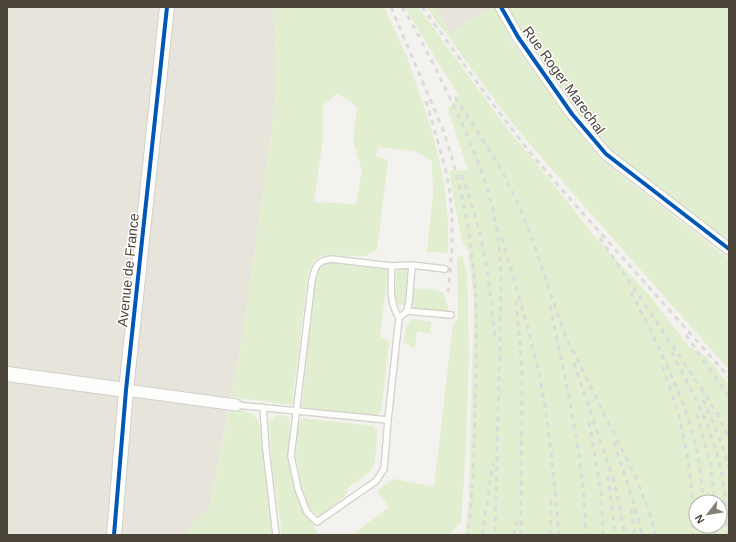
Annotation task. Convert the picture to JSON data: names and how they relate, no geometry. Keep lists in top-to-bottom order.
{
  "streets": {
    "street": ["Rue Roger Marechal", "Avenue de France"]
  },
  "north": "bottom left"
}
